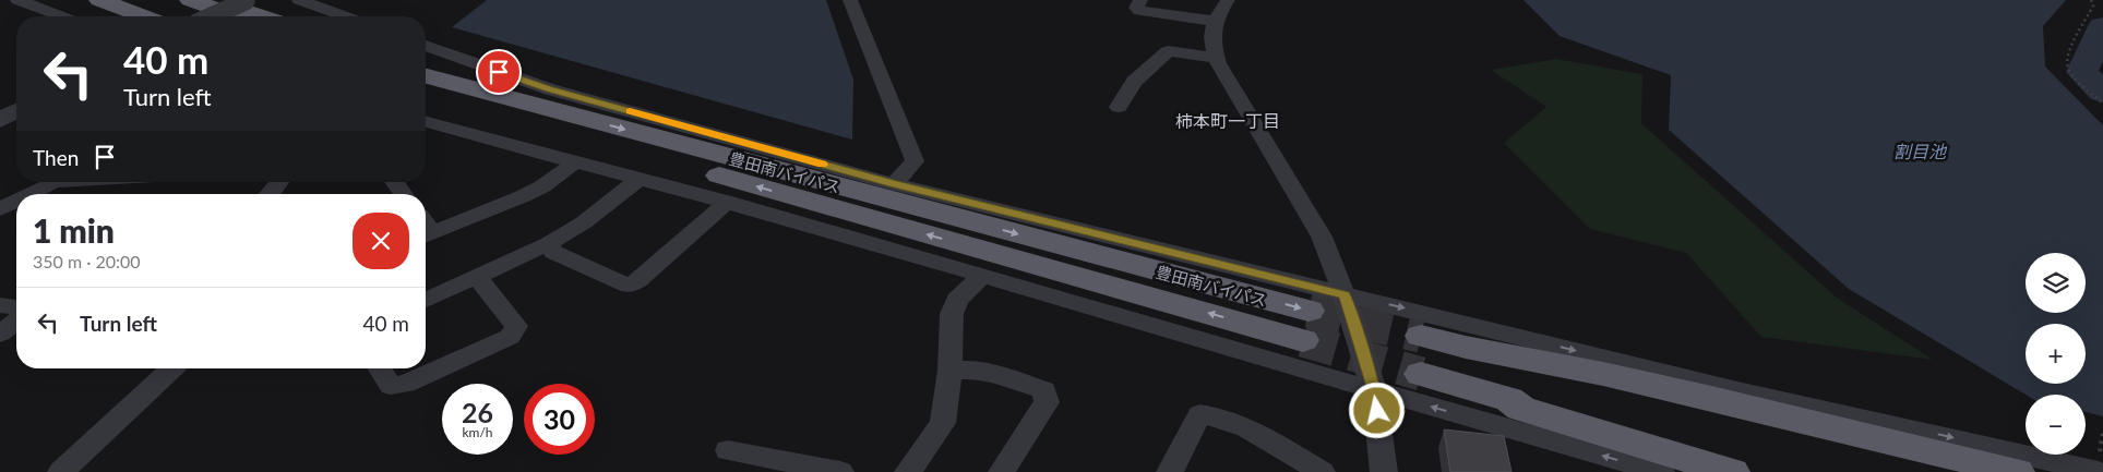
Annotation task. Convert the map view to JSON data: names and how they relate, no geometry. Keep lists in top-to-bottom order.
{
  "streets": {
    "highway": ["豊田南バイパス"]
  },
  "districts": ["柿本町一丁目"],
  "water": ["割目池"],
  "page": {
    "turn": ["40 m", "Turn left"],
    "then": "Then",
    "heading": ["1 min", "350 m · 20:00"],
    "map_buttons": ["+", "−"],
    "list": [
      {
        "name": "Turn left",
        "value": "40 m"
      }
    ],
    "speed": "26 km/h",
    "limit": "30"
  }
}
